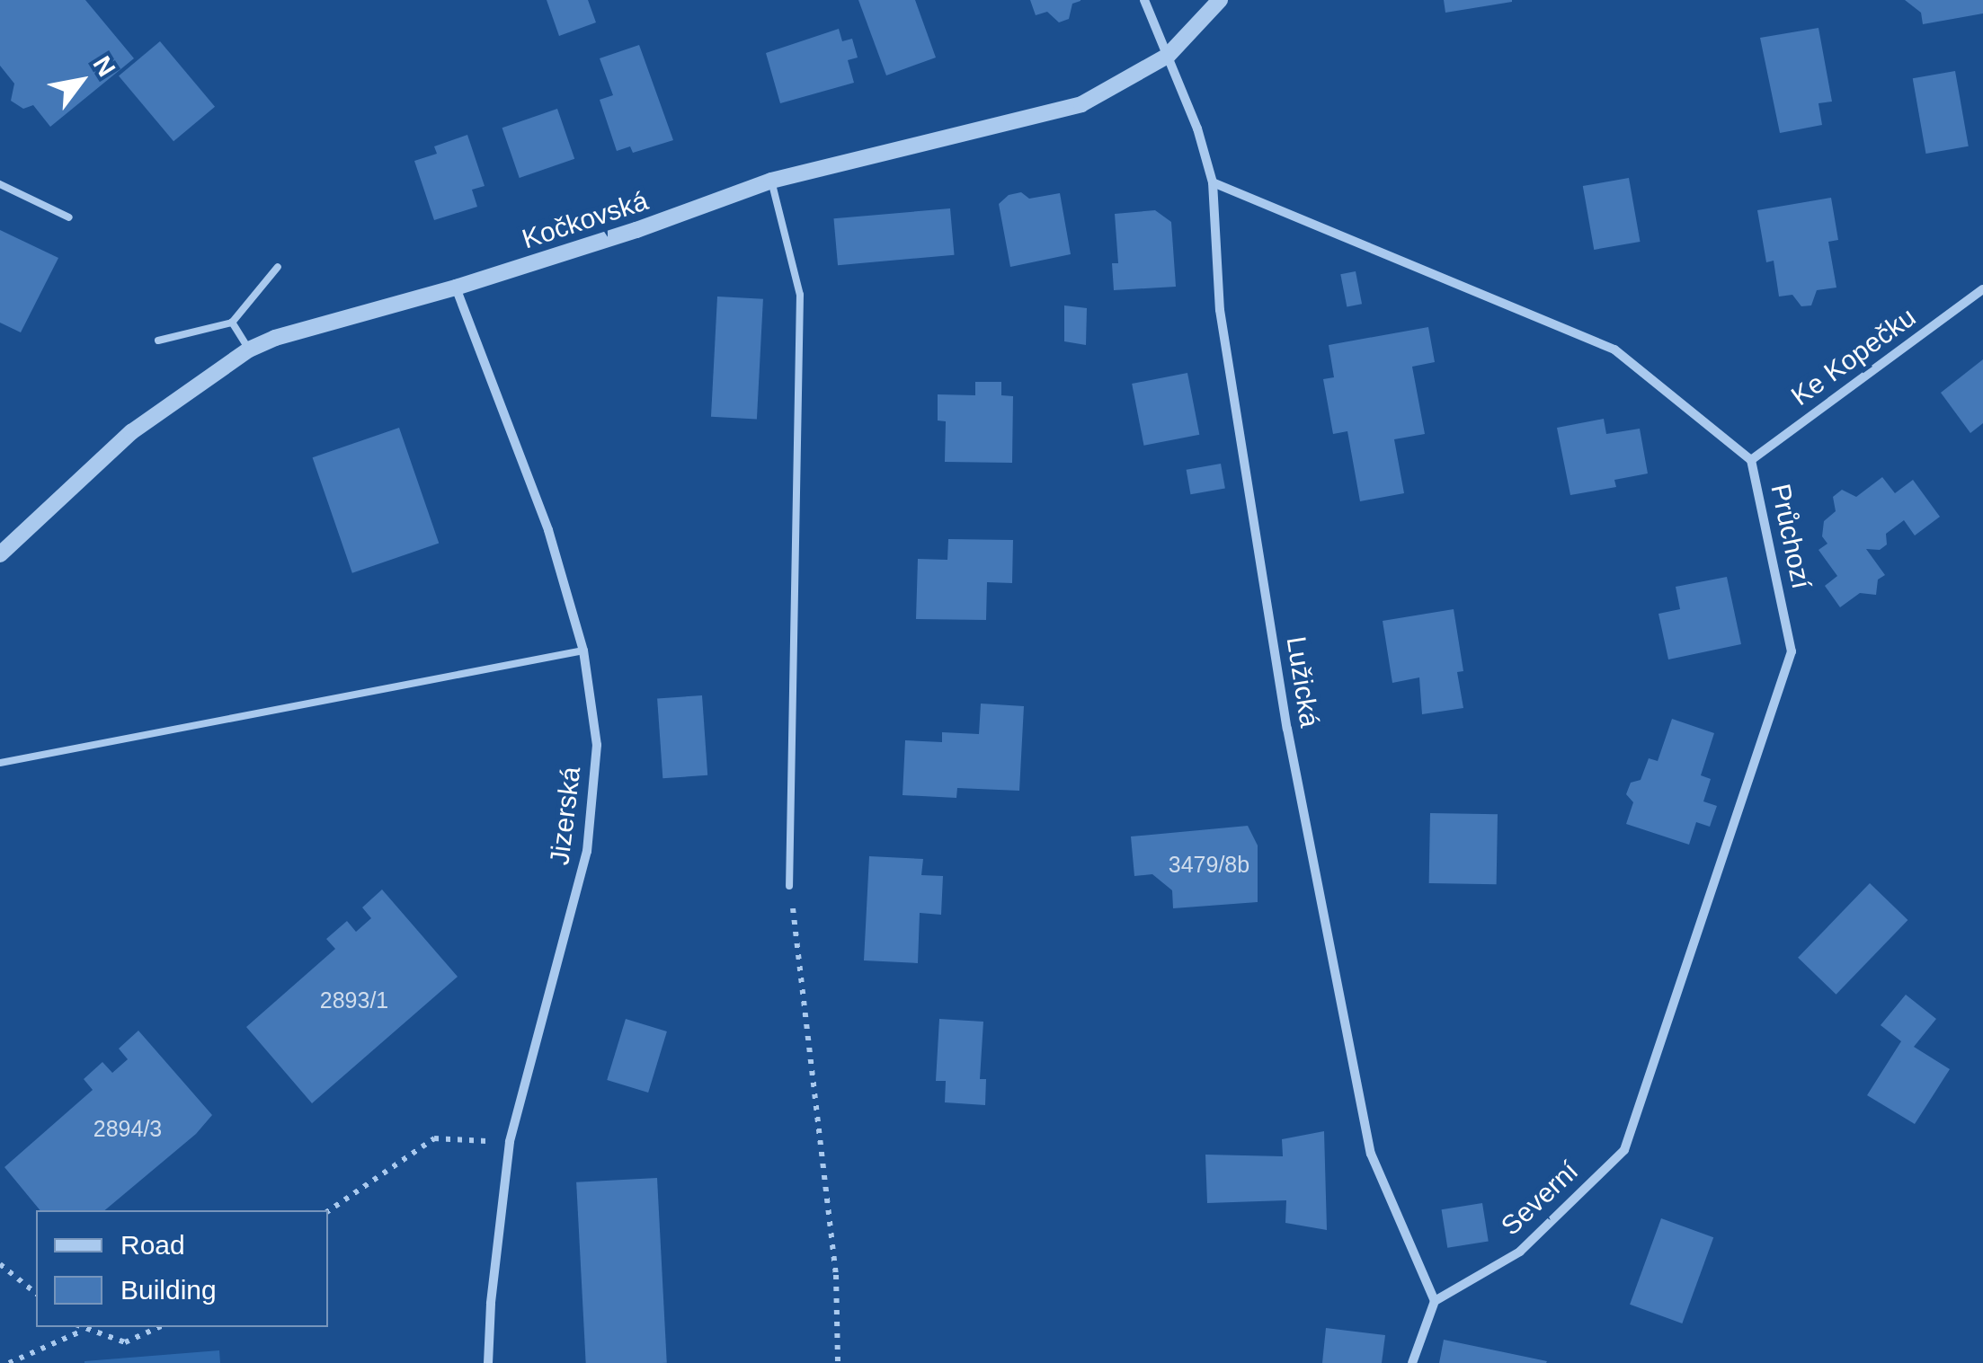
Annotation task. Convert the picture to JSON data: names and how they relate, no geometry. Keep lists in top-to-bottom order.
{
  "streets": {
    "street": [
      "Kočkovská",
      "Ke Kopečku",
      "Průchozí",
      "Lužická",
      "Jizerská",
      "Severní"
    ]
  },
  "crossings": [
    ["Kočkovská", "Lužická"],
    ["Kočkovská", "Jizerská"],
    ["Ke Kopečku", "Průchozí"],
    ["Průchozí", "Lužická"],
    ["Průchozí", "Severní"],
    ["Lužická", "Severní"]
  ],
  "house_numbers": ["3479/8b", "2893/1", "2894/3"],
  "legend": ["Road", "Building"],
  "north": "top right"
}
